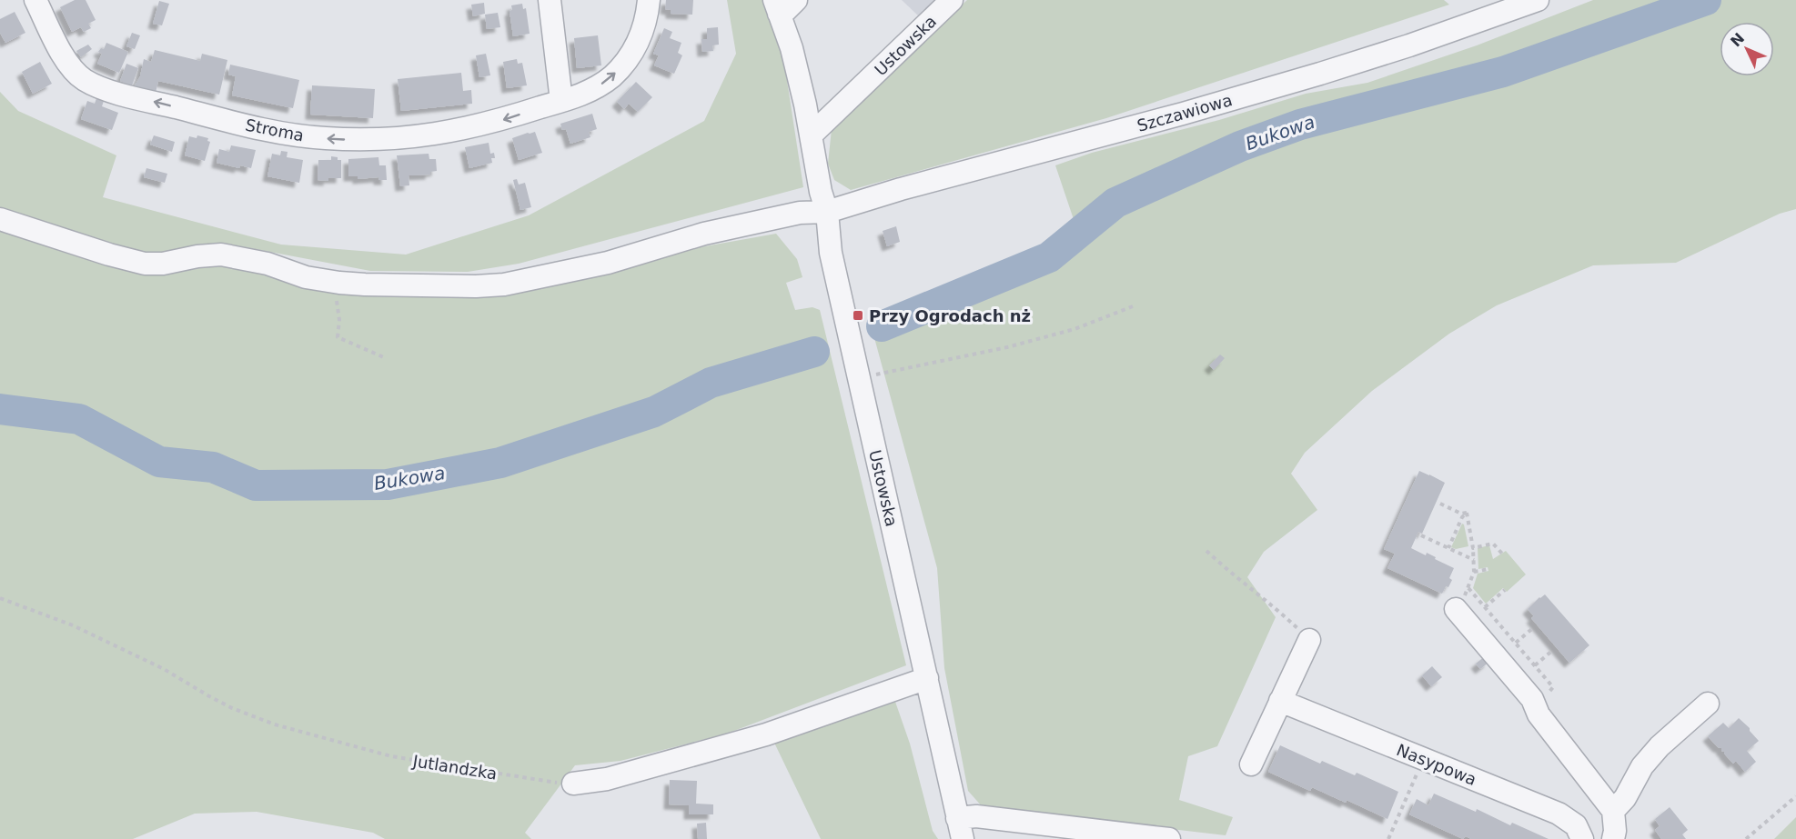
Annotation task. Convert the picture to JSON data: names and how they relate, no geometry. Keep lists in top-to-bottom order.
{
  "streets": {
    "street": [
      "Ustowska",
      "Szczawiowa",
      "Stroma",
      "Nasypowa"
    ],
    "path": ["Jutlandzka"]
  },
  "crossings": [
    ["Ustowska", "Szczawiowa"]
  ],
  "water": ["Bukowa"],
  "places": {
    "transit": ["Przy Ogrodach nż"]
  },
  "north": "top left"
}
